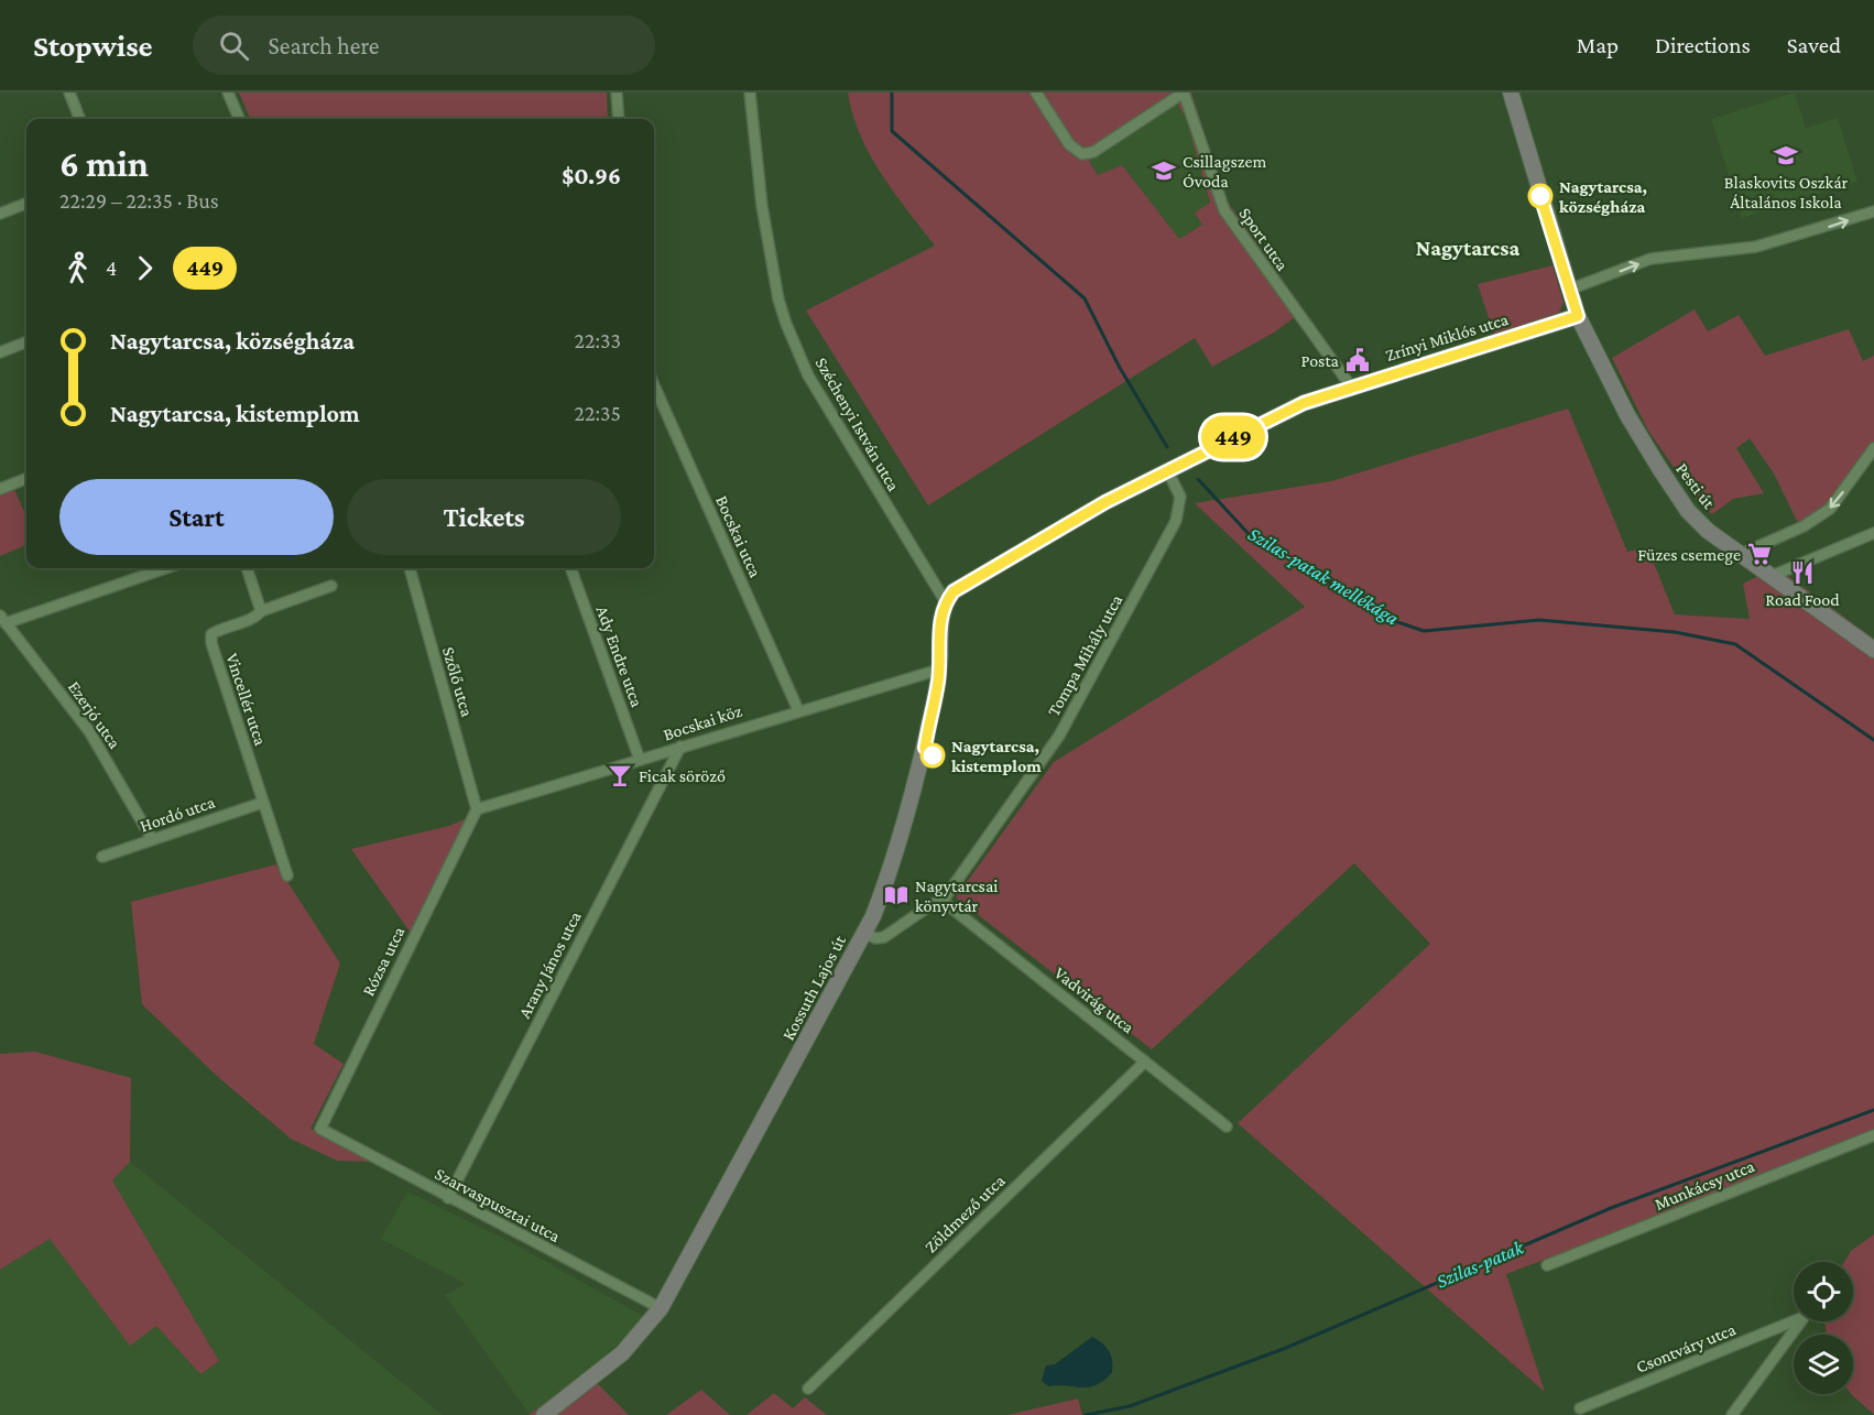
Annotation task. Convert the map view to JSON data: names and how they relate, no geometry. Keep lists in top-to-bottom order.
{
  "streets": {
    "main road": ["Zrínyi Miklós utca", "Pesti út", "Kossuth Lajos út"],
    "street": [
      "Sport utca",
      "Széchenyi István utca",
      "Bocskai utca",
      "Tompa Mihály utca",
      "Ady Endre utca",
      "Szőlő utca",
      "Vincellér utca",
      "Ezerjó utca",
      "Bocskai köz",
      "Hordó utca",
      "Rózsa utca",
      "Arany János utca",
      "Vadvirág utca",
      "Munkácsy utca",
      "Szarvaspusztai utca",
      "Zöldmező utca",
      "Csontváry utca"
    ]
  },
  "crossings": [
    ["Sport utca", "Zrínyi Miklós utca"],
    ["Zrínyi Miklós utca", "Széchenyi István utca"],
    ["Zrínyi Miklós utca", "Pesti út"],
    ["Zrínyi Miklós utca", "Tompa Mihály utca"],
    ["Zrínyi Miklós utca", "Kossuth Lajos út"],
    ["Széchenyi István utca", "Kossuth Lajos út"],
    ["Bocskai utca", "Bocskai köz"],
    ["Tompa Mihály utca", "Kossuth Lajos út"],
    ["Tompa Mihály utca", "Vadvirág utca"],
    ["Ady Endre utca", "Bocskai köz"],
    ["Szőlő utca", "Bocskai köz"],
    ["Szőlő utca", "Rózsa utca"],
    ["Vincellér utca", "Hordó utca"],
    ["Ezerjó utca", "Hordó utca"],
    ["Bocskai köz", "Rózsa utca"],
    ["Bocskai köz", "Arany János utca"],
    ["Bocskai köz", "Kossuth Lajos út"],
    ["Rózsa utca", "Szarvaspusztai utca"],
    ["Arany János utca", "Szarvaspusztai utca"],
    ["Kossuth Lajos út", "Szarvaspusztai utca"],
    ["Vadvirág utca", "Zöldmező utca"]
  ],
  "districts": ["Nagytarcsa"],
  "water": ["Szilas-patak mellékága", "Szilas-patak"],
  "places": {
    "school or university": ["Blaskovits Oszkár Általános Iskola", "Csillagszem Óvoda"],
    "other": ["Nagytarcsa, községháza", "Nagytarcsa, kistemplom"],
    "public building": ["Posta"],
    "supermarket": ["Füzes csemege"],
    "restaurant": ["Road Food"],
    "bar": ["Ficak söröző"],
    "library": ["Nagytarcsai könyvtár"]
  },
  "lines": ["bus line 449"],
  "page": {
    "header": "Stopwise",
    "search": "Search here",
    "nav": ["Map", "Directions", "Saved"],
    "on_map": "449",
    "heading": ["6 min", "22:29 – 22:35 · Bus", "$0.96"],
    "legs": ["4", "449"],
    "list": [
      {
        "name": "Nagytarcsa, községháza",
        "value": "22:33"
      },
      {
        "name": "Nagytarcsa, kistemplom",
        "value": "22:35"
      }
    ],
    "buttons": ["Start", "Tickets"]
  }
}
